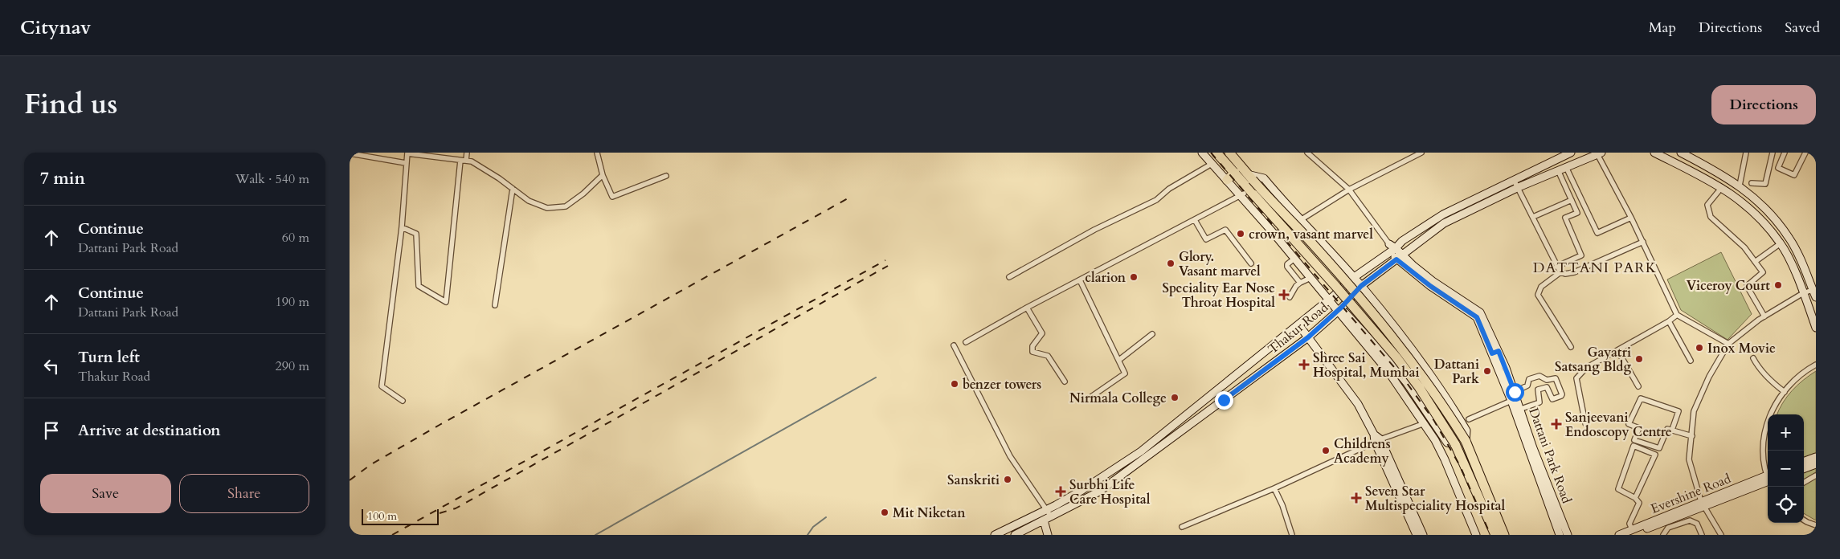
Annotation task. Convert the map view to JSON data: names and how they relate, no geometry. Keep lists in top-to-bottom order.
{
  "streets": {
    "street": ["Thakur Road", "Dattani Park Road", "Evershine Road"]
  },
  "crossings": [
    ["Thakur Road", "Dattani Park Road"]
  ],
  "districts": ["DATTANI PARK"],
  "places": {
    "other": [
      "crown, vasant marvel",
      "Glory. Vasant marvel",
      "clarion",
      "Viceroy Court",
      "Inox Movie",
      "Gayatri Satsang Bldg",
      "Dattani Park",
      "benzer towers",
      "Nirmala College",
      "Childrens Academy",
      "Sanskriti",
      "Mit Niketan"
    ],
    "health": [
      "Speciality Ear Nose Throat Hospital",
      "Shree Sai Hospital, Mumbai",
      "Sanjeevani Endoscopy Centre",
      "Surbhi Life Care Hospital",
      "Seven Star Multispeciality Hospital"
    ]
  },
  "scale_bar": "100 m",
  "page": {
    "header": "Citynav",
    "nav": ["Map", "Directions", "Saved"],
    "title": "Find us",
    "buttons": [
      "Directions",
      ["Save", "Share"]
    ],
    "heading": ["7 min", "Walk · 540 m"],
    "list": [
      ["Continue", "Dattani Park Road", "60 m"],
      ["Continue", "Dattani Park Road", "190 m"],
      ["Turn left", "Thakur Road", "290 m"],
      "Arrive at destination"
    ],
    "map_buttons": ["+", "−"],
    "scale": "100 m"
  }
}
